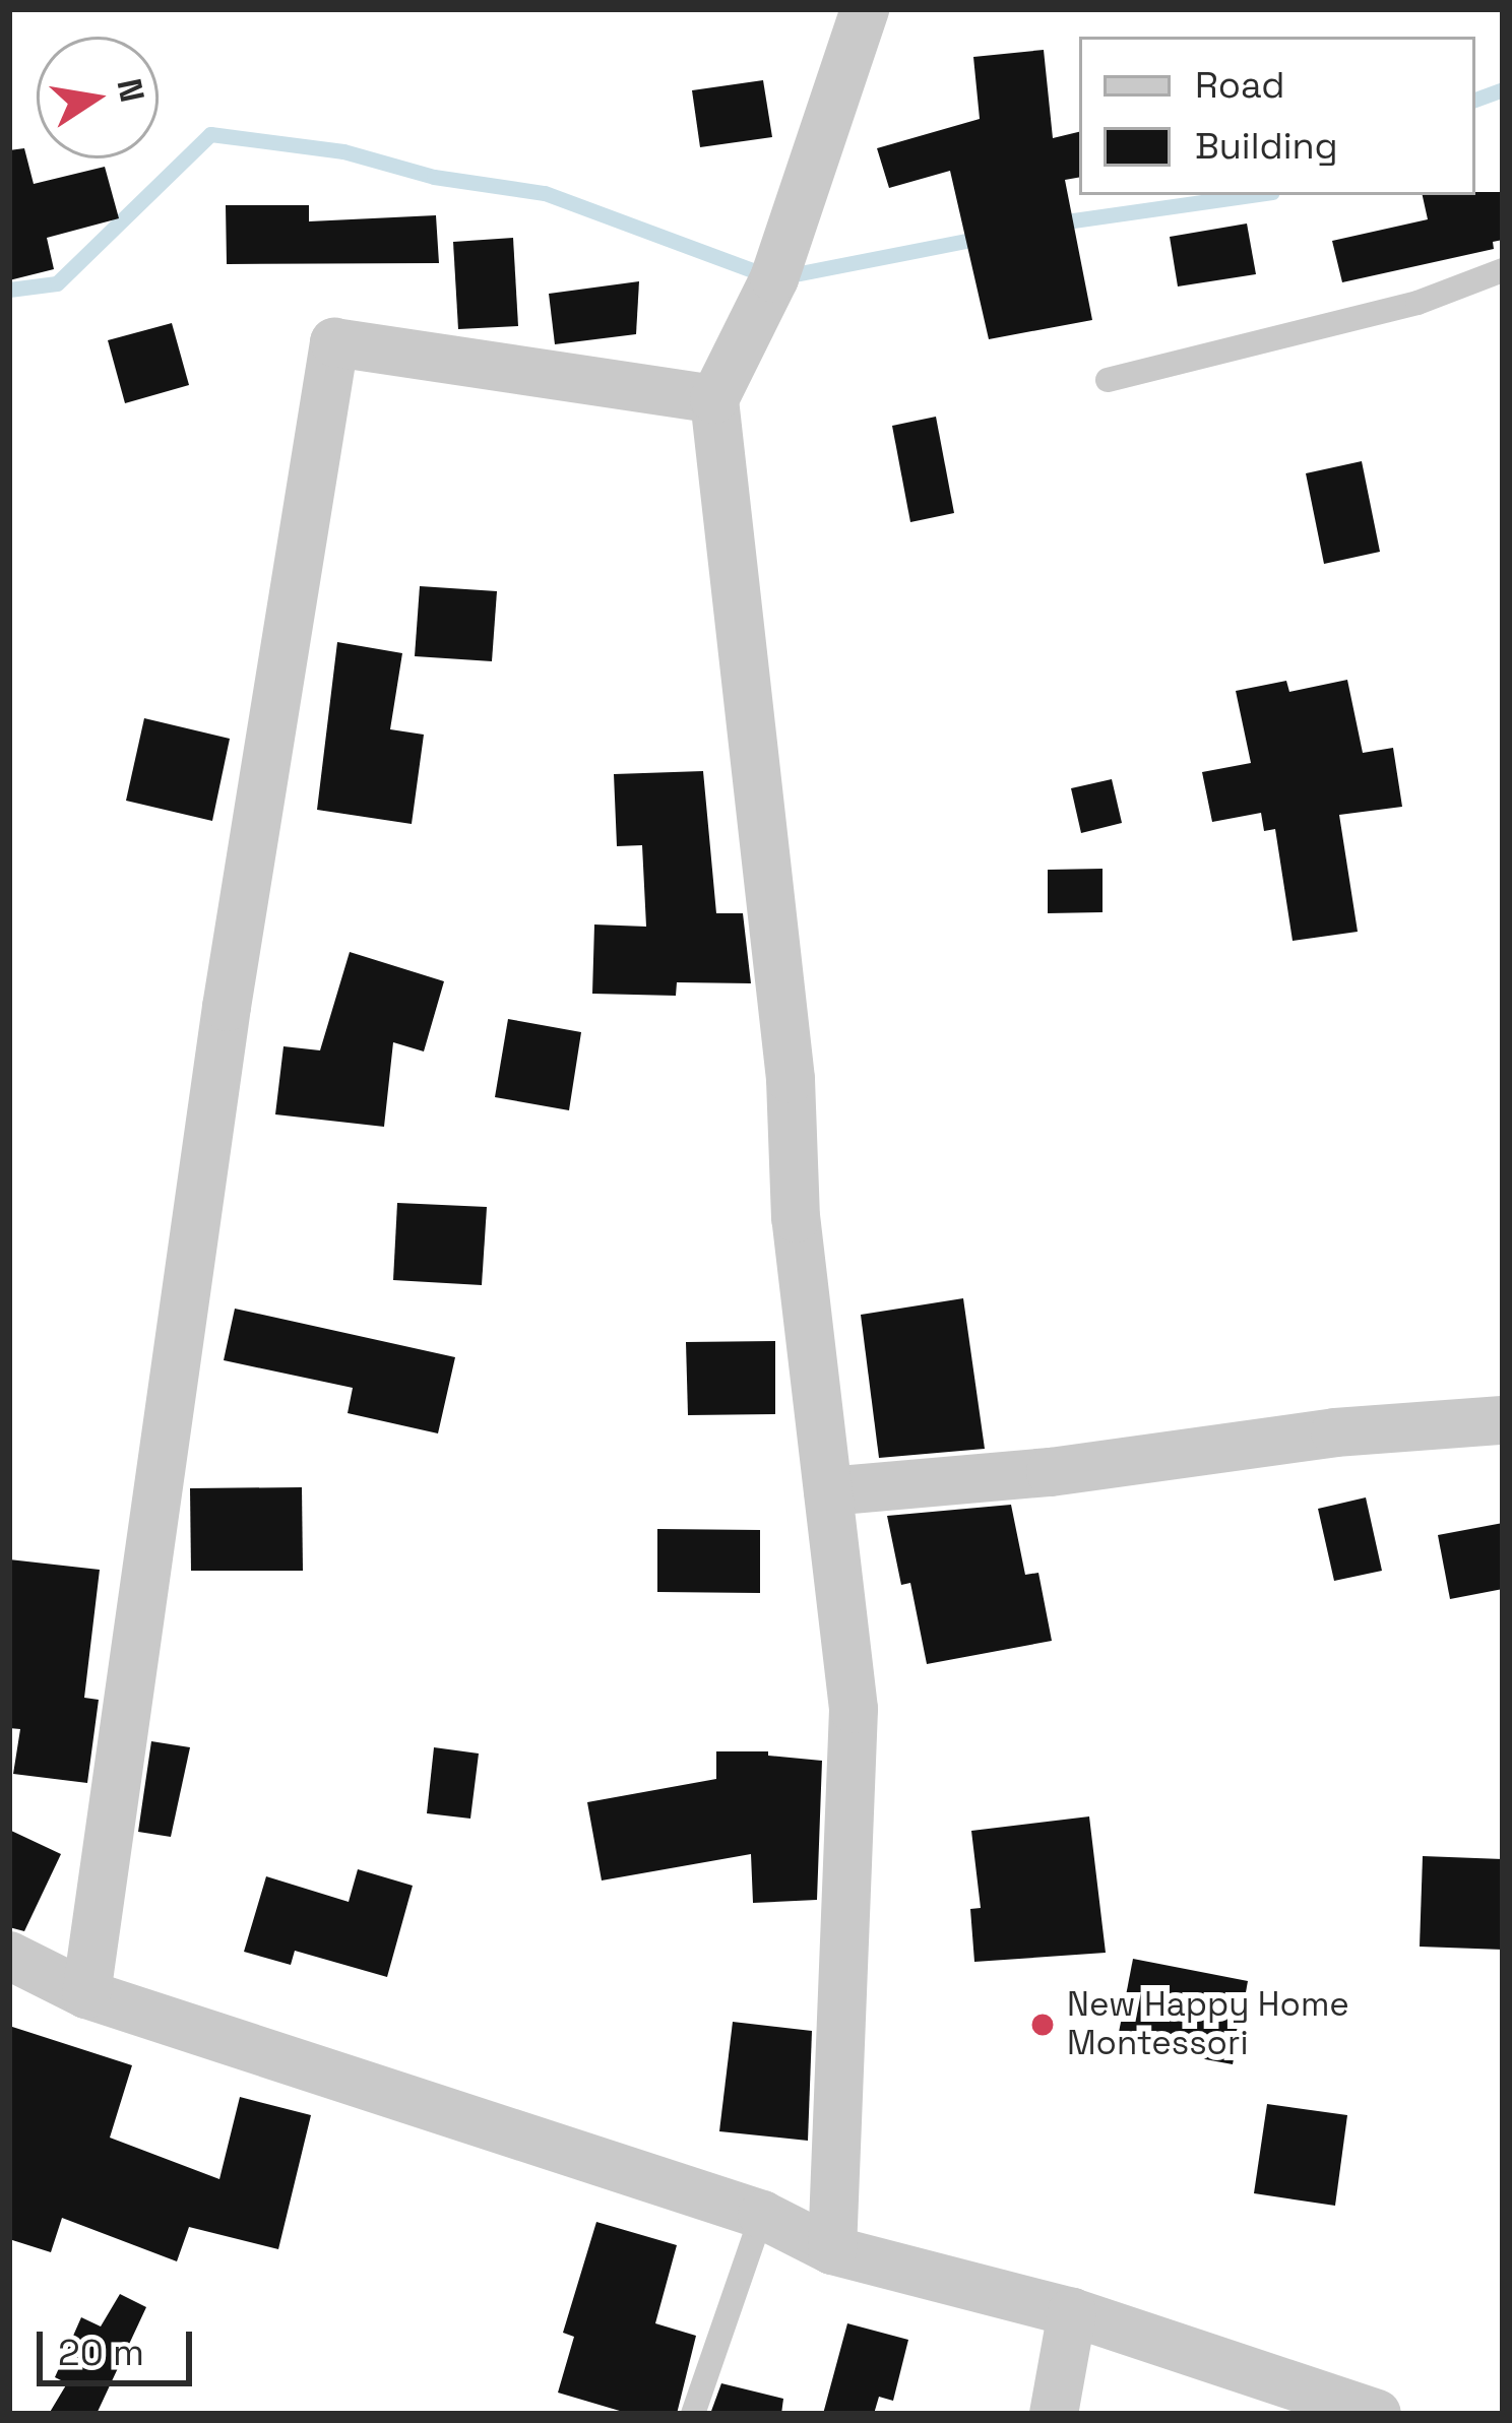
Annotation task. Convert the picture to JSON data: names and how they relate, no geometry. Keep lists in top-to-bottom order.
{
  "places": ["New Happy Home Montessori"],
  "legend": ["Road", "Building"],
  "scale_bar": "20 m",
  "north": "right"
}
